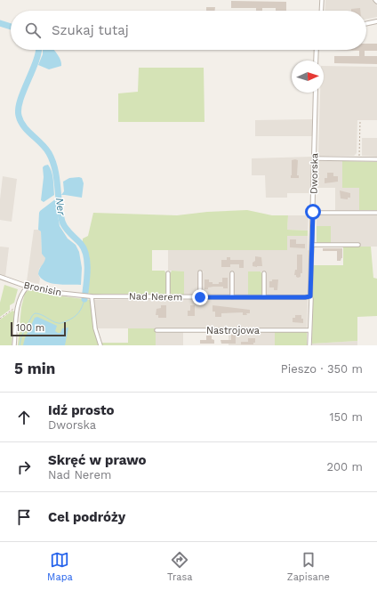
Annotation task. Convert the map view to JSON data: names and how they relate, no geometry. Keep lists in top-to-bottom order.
{
  "streets": {
    "street": [
      "Dworska",
      "Bronisin",
      "Nad Nerem",
      "Nastrojowa"
    ]
  },
  "crossings": [
    ["Dworska", "Nad Nerem"],
    ["Dworska", "Nastrojowa"],
    ["Bronisin", "Nad Nerem"]
  ],
  "water": ["Ner"],
  "scale_bar": "100 m",
  "north": "right",
  "page": {
    "search": "Szukaj tutaj",
    "scale": "100 m",
    "heading": ["5 min", "Pieszo · 350 m"],
    "list": [
      ["Idź prosto", "Dworska", "150 m"],
      ["Skręć w prawo", "Nad Nerem", "200 m"],
      "Cel podróży"
    ],
    "nav": ["Mapa", "Trasa", "Zapisane"]
  }
}
